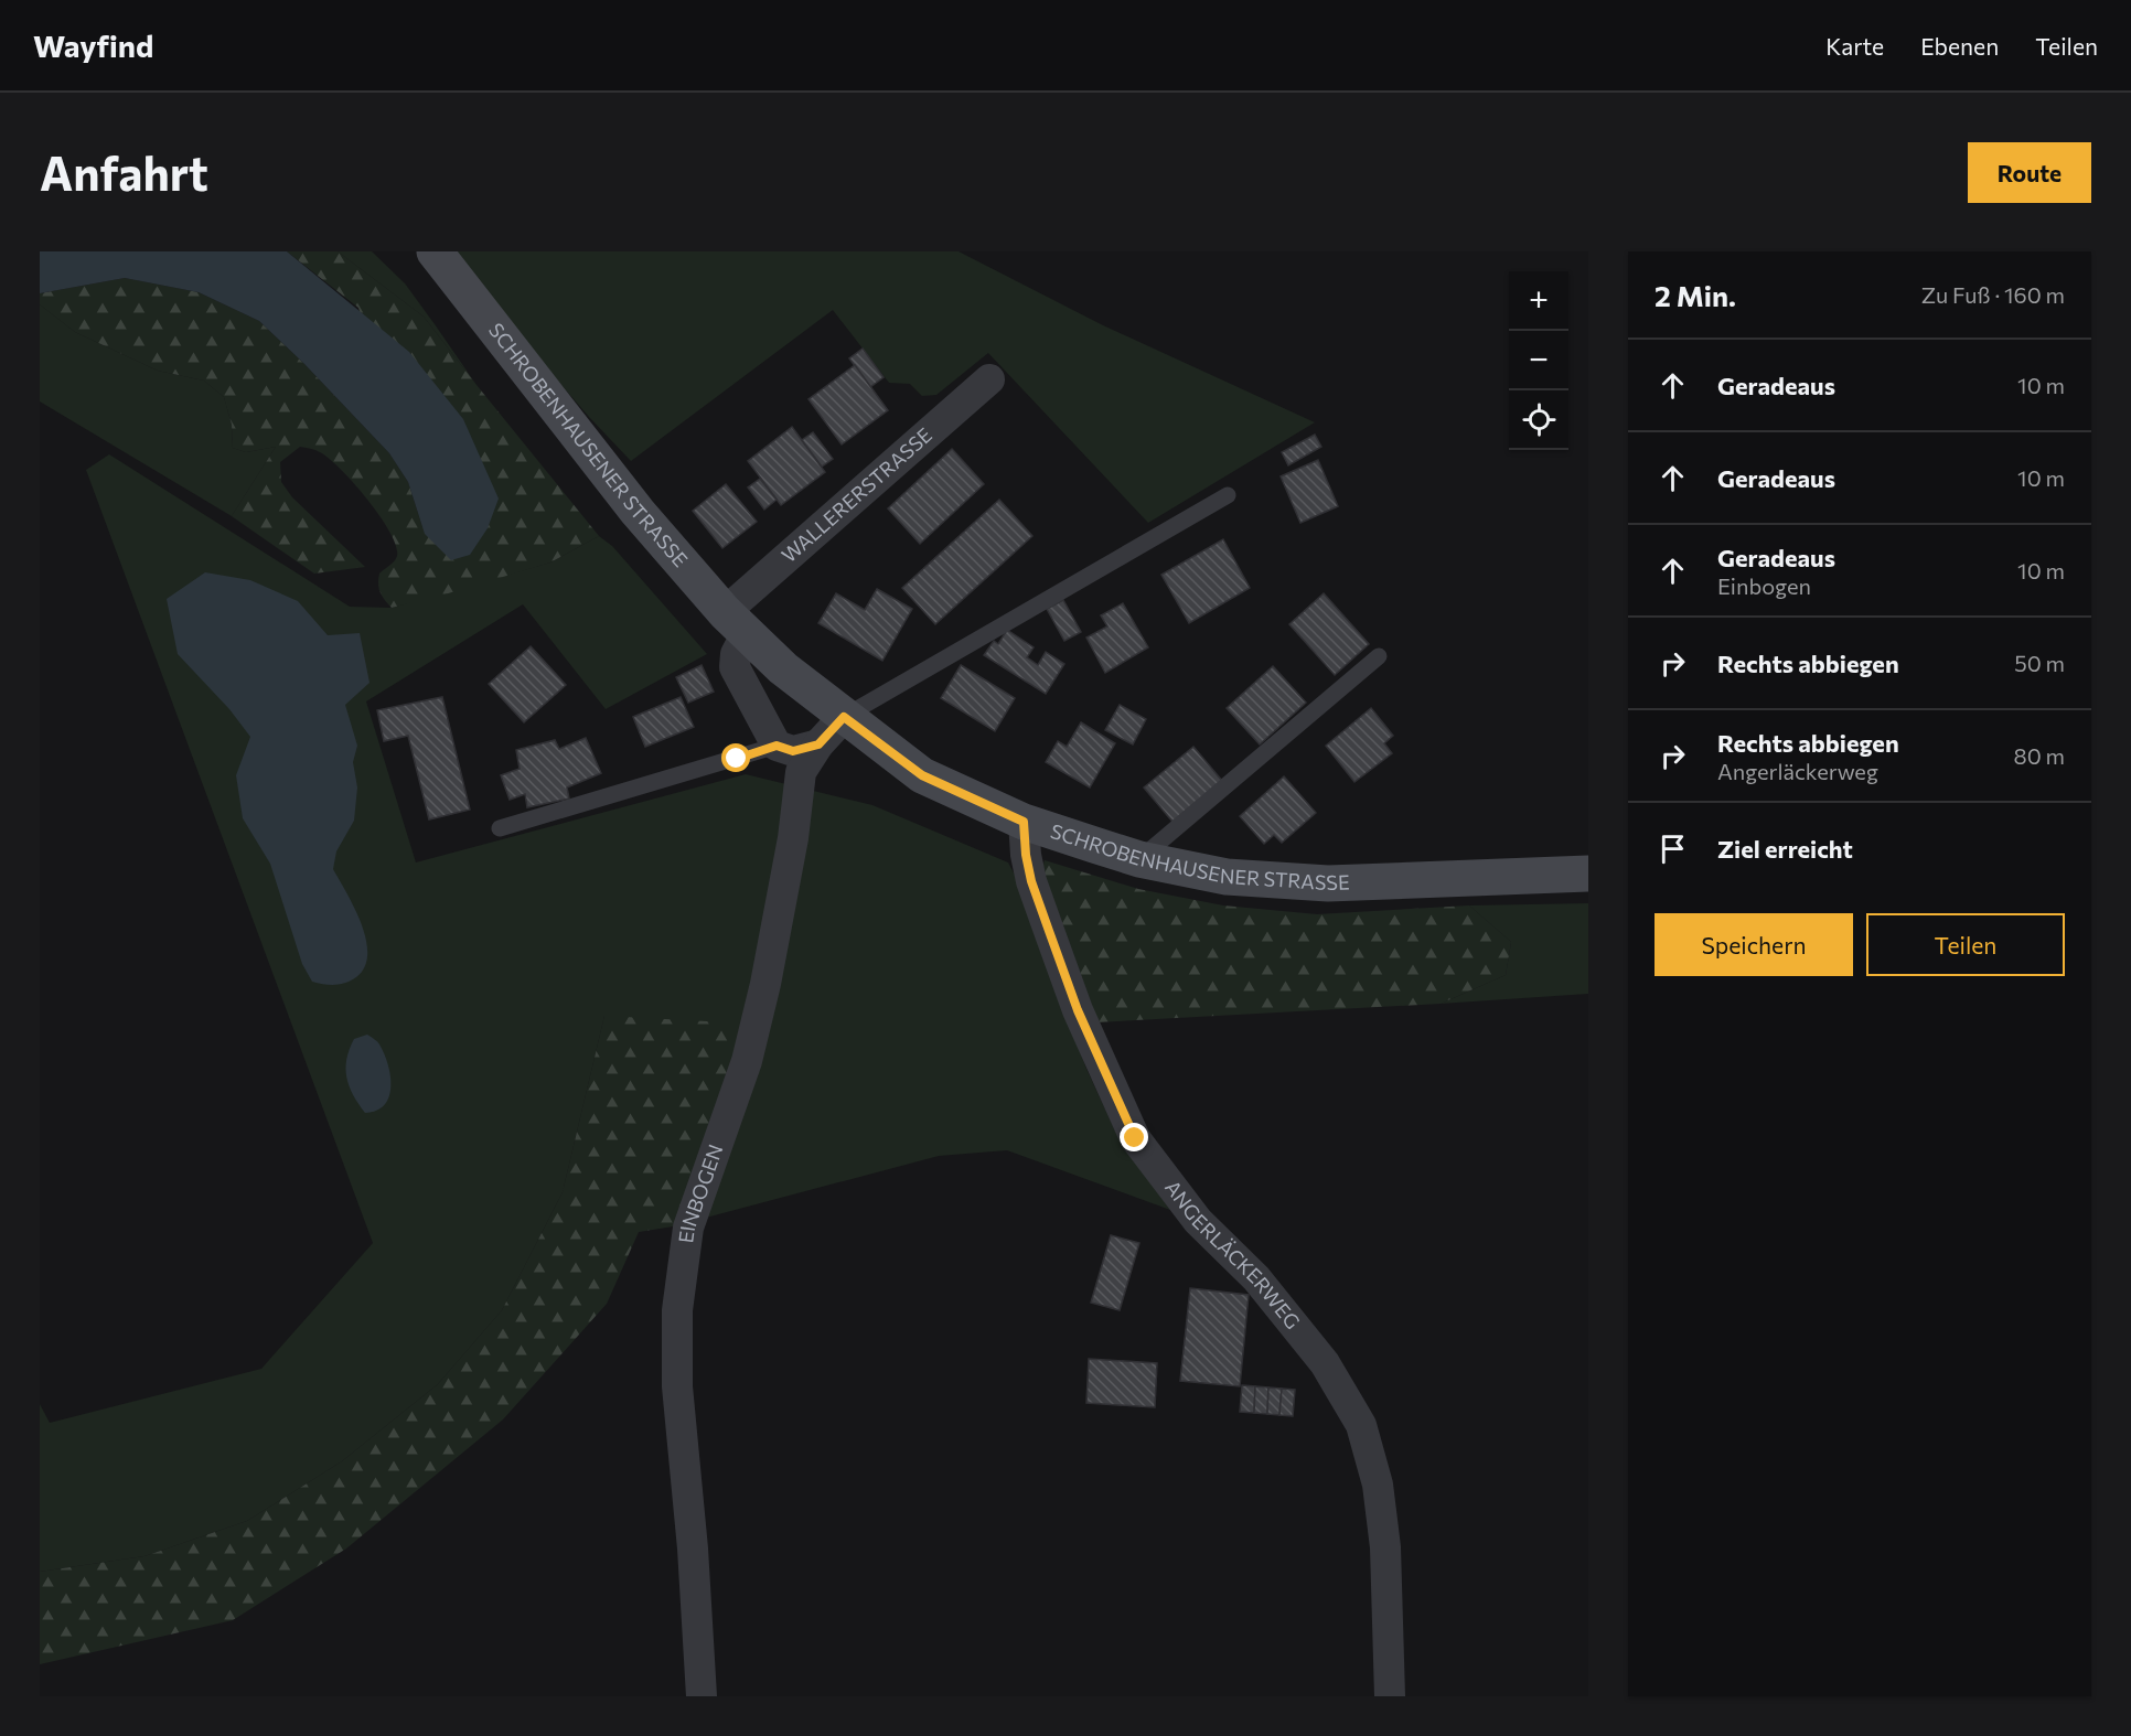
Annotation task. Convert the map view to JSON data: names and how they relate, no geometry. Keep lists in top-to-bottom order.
{
  "streets": {
    "street": [
      "SCHROBENHAUSENER STRASSE",
      "WALLERERSTRASSE",
      "EINBOGEN",
      "ANGERLÄCKERWEG"
    ]
  },
  "crossings": [
    ["SCHROBENHAUSENER STRASSE", "WALLERERSTRASSE"],
    ["SCHROBENHAUSENER STRASSE", "EINBOGEN"],
    ["SCHROBENHAUSENER STRASSE", "ANGERLÄCKERWEG"]
  ],
  "page": {
    "header": "Wayfind",
    "nav": ["Karte", "Ebenen", "Teilen"],
    "buttons": [
      "Route",
      ["Speichern", "Teilen"]
    ],
    "title": "Anfahrt",
    "heading": ["2 Min.", "Zu Fuß · 160 m"],
    "map_buttons": ["+", "−"],
    "list": [
      ["Geradeaus", "10 m"],
      ["Geradeaus", "10 m"],
      ["Geradeaus", "Einbogen", "10 m"],
      ["Rechts abbiegen", "50 m"],
      ["Rechts abbiegen", "Angerläckerweg", "80 m"],
      "Ziel erreicht"
    ]
  }
}
